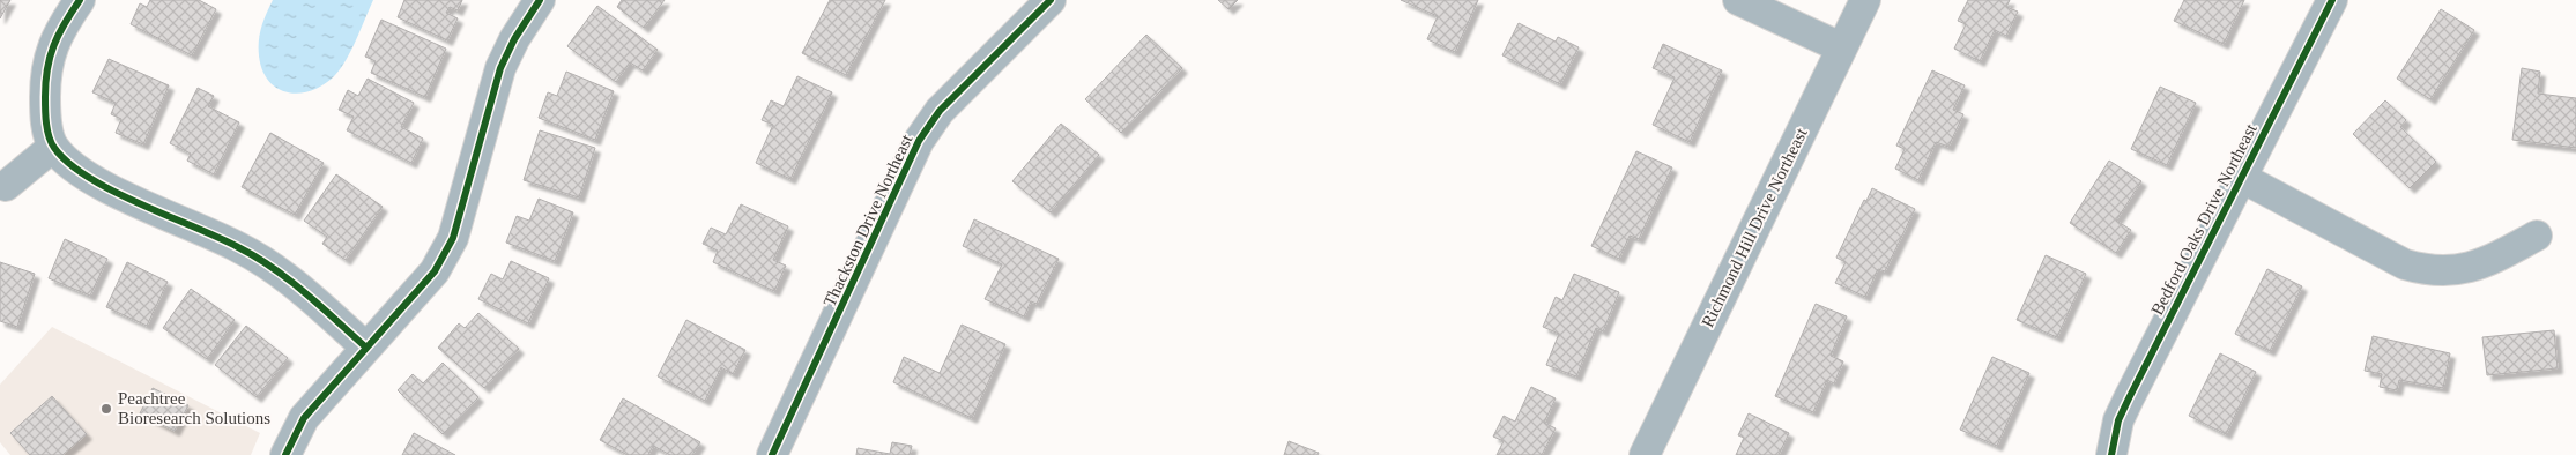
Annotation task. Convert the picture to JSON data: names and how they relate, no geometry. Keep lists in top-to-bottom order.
{
  "streets": {
    "street": ["Bedford Oaks Drive Northeast", "Thackston Drive Northeast", "Richmond Hill Drive Northeast"]
  },
  "places": ["Peachtree Bioresearch Solutions"]
}
